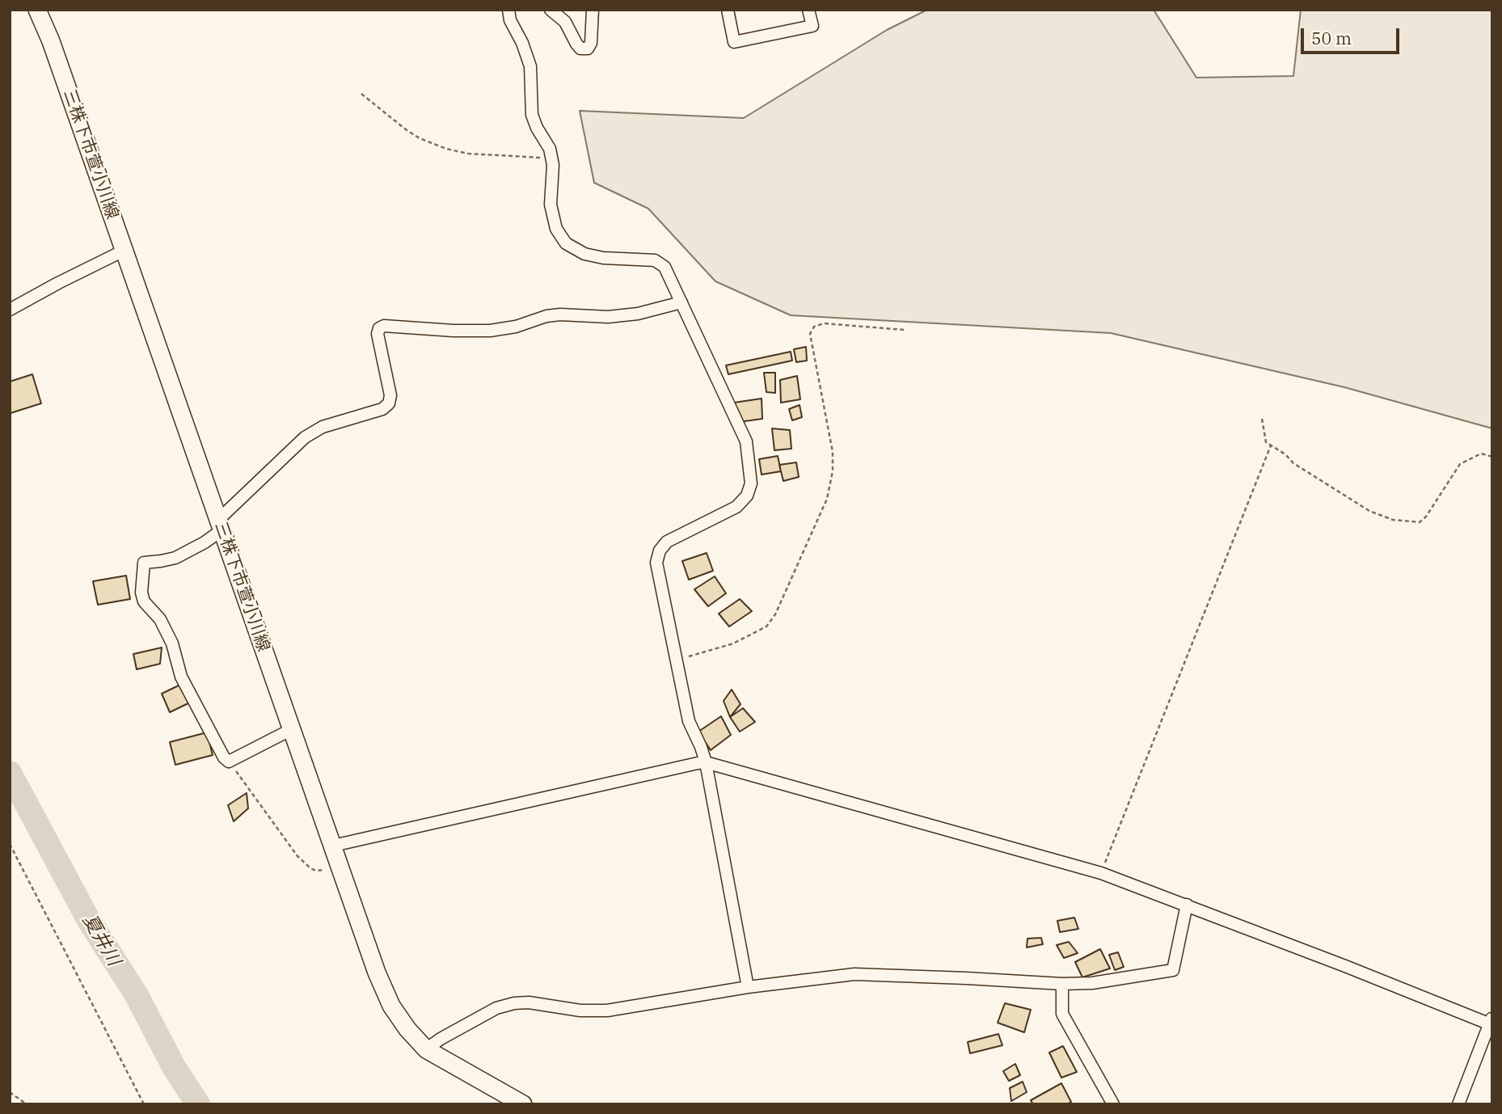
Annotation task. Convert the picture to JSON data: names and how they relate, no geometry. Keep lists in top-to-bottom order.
{
  "streets": {
    "main road": ["三株下市萱小川線"]
  },
  "water": ["夏井川"],
  "scale_bar": "50 m"
}
